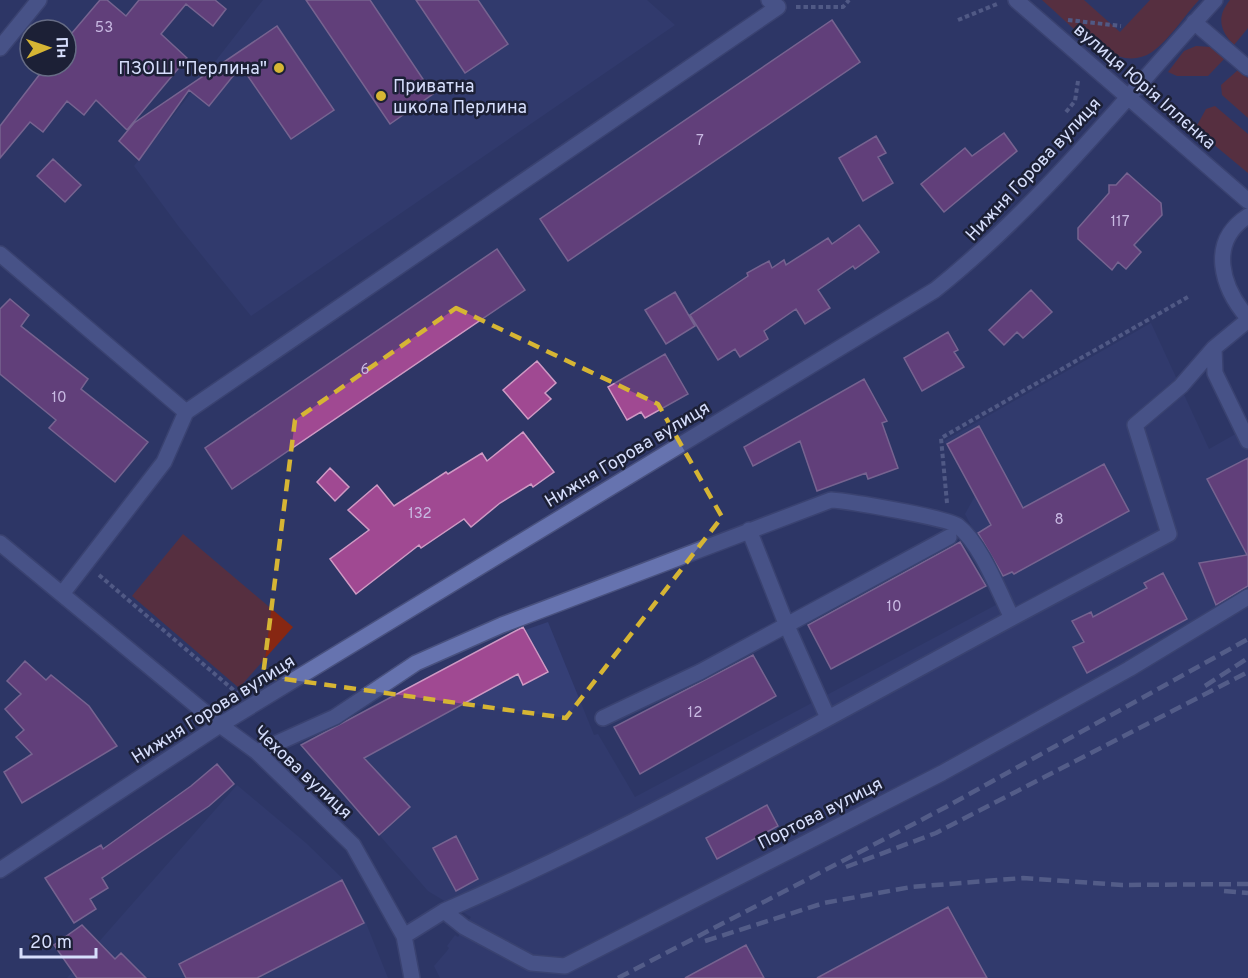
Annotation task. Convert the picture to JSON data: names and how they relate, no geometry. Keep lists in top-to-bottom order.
{
  "streets": {
    "street": [
      "вулиця Юрія Іллєнка",
      "Нижня Горова вулиця",
      "Чехова вулиця",
      "Портова вулиця"
    ]
  },
  "crossings": [
    ["вулиця Юрія Іллєнка", "Нижня Горова вулиця"],
    ["Нижня Горова вулиця", "Чехова вулиця"]
  ],
  "places": ["ПЗОШ \"Перлина\"", "Приватна школа Перлина"],
  "house_numbers": [
    "53",
    "7",
    "117",
    "6",
    "10",
    "132",
    "8",
    "10",
    "12"
  ],
  "scale_bar": "20 m",
  "north": "right"
}
